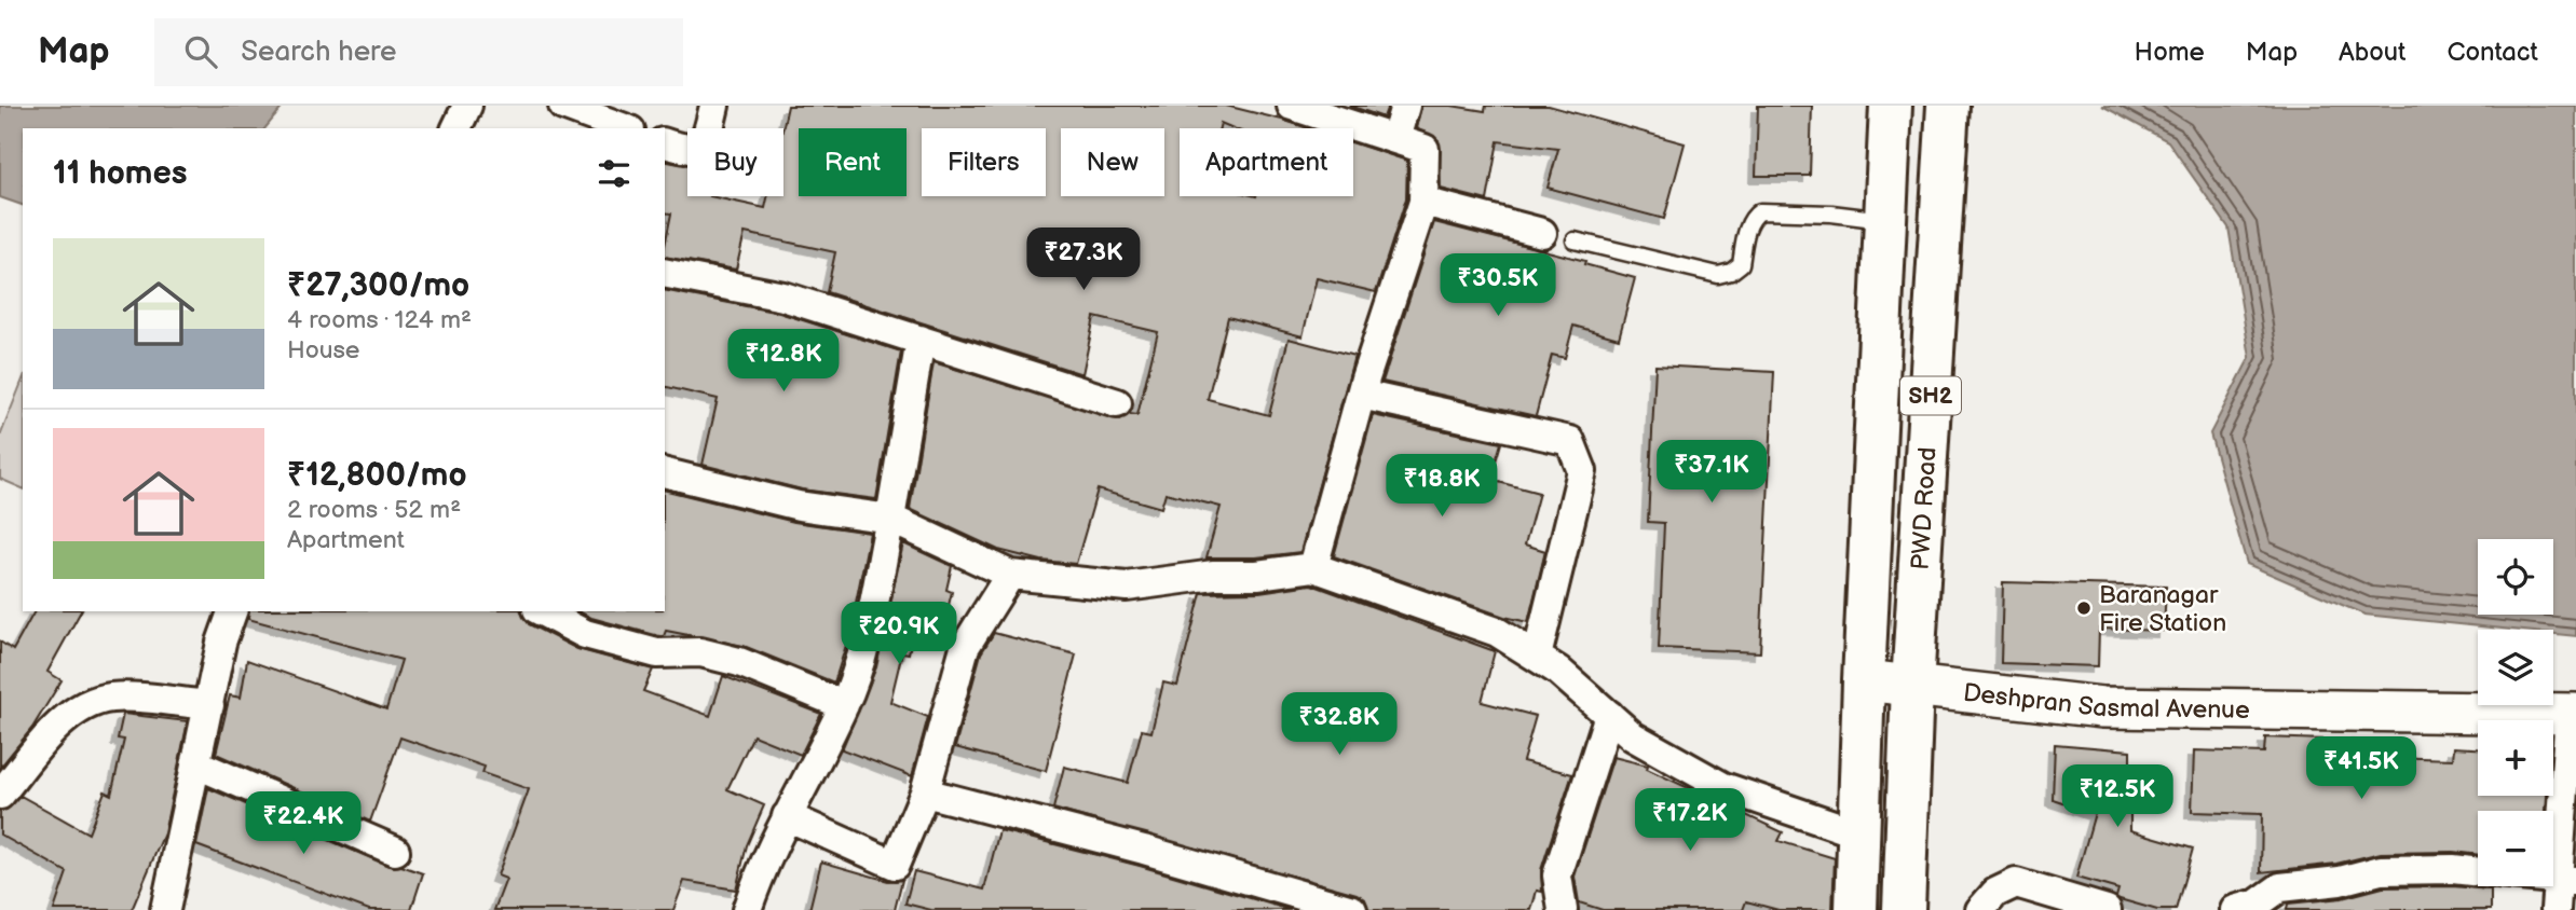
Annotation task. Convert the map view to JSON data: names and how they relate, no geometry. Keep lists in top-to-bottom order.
{
  "streets": {
    "main road": ["SH2", "PWD Road"],
    "street": ["Deshpran Sasmal Avenue"]
  },
  "crossings": [
    ["PWD Road", "Deshpran Sasmal Avenue"]
  ],
  "places": ["Baranagar Fire Station"],
  "page": {
    "header": "Map",
    "search": "Search here",
    "nav": [
      "Home",
      "Map",
      "About",
      "Contact"
    ],
    "chip": [
      "Buy",
      "Rent",
      "Filters",
      "New",
      "Apartment"
    ],
    "heading": "11 homes",
    "list": [
      {
        "name": "₹27,300/mo",
        "note": "4 rooms · 124 m² · House"
      },
      {
        "name": "₹12,800/mo",
        "note": "2 rooms · 52 m² · Apartment"
      }
    ],
    "price": [
      "₹27.3K",
      "₹30.5K",
      "₹12.8K",
      "₹37.1K",
      "₹18.8K",
      "₹20.9K",
      "₹32.8K",
      "₹41.5K",
      "₹12.5K",
      "₹17.2K",
      "₹22.4K"
    ],
    "map_buttons": ["+", "−"]
  }
}
